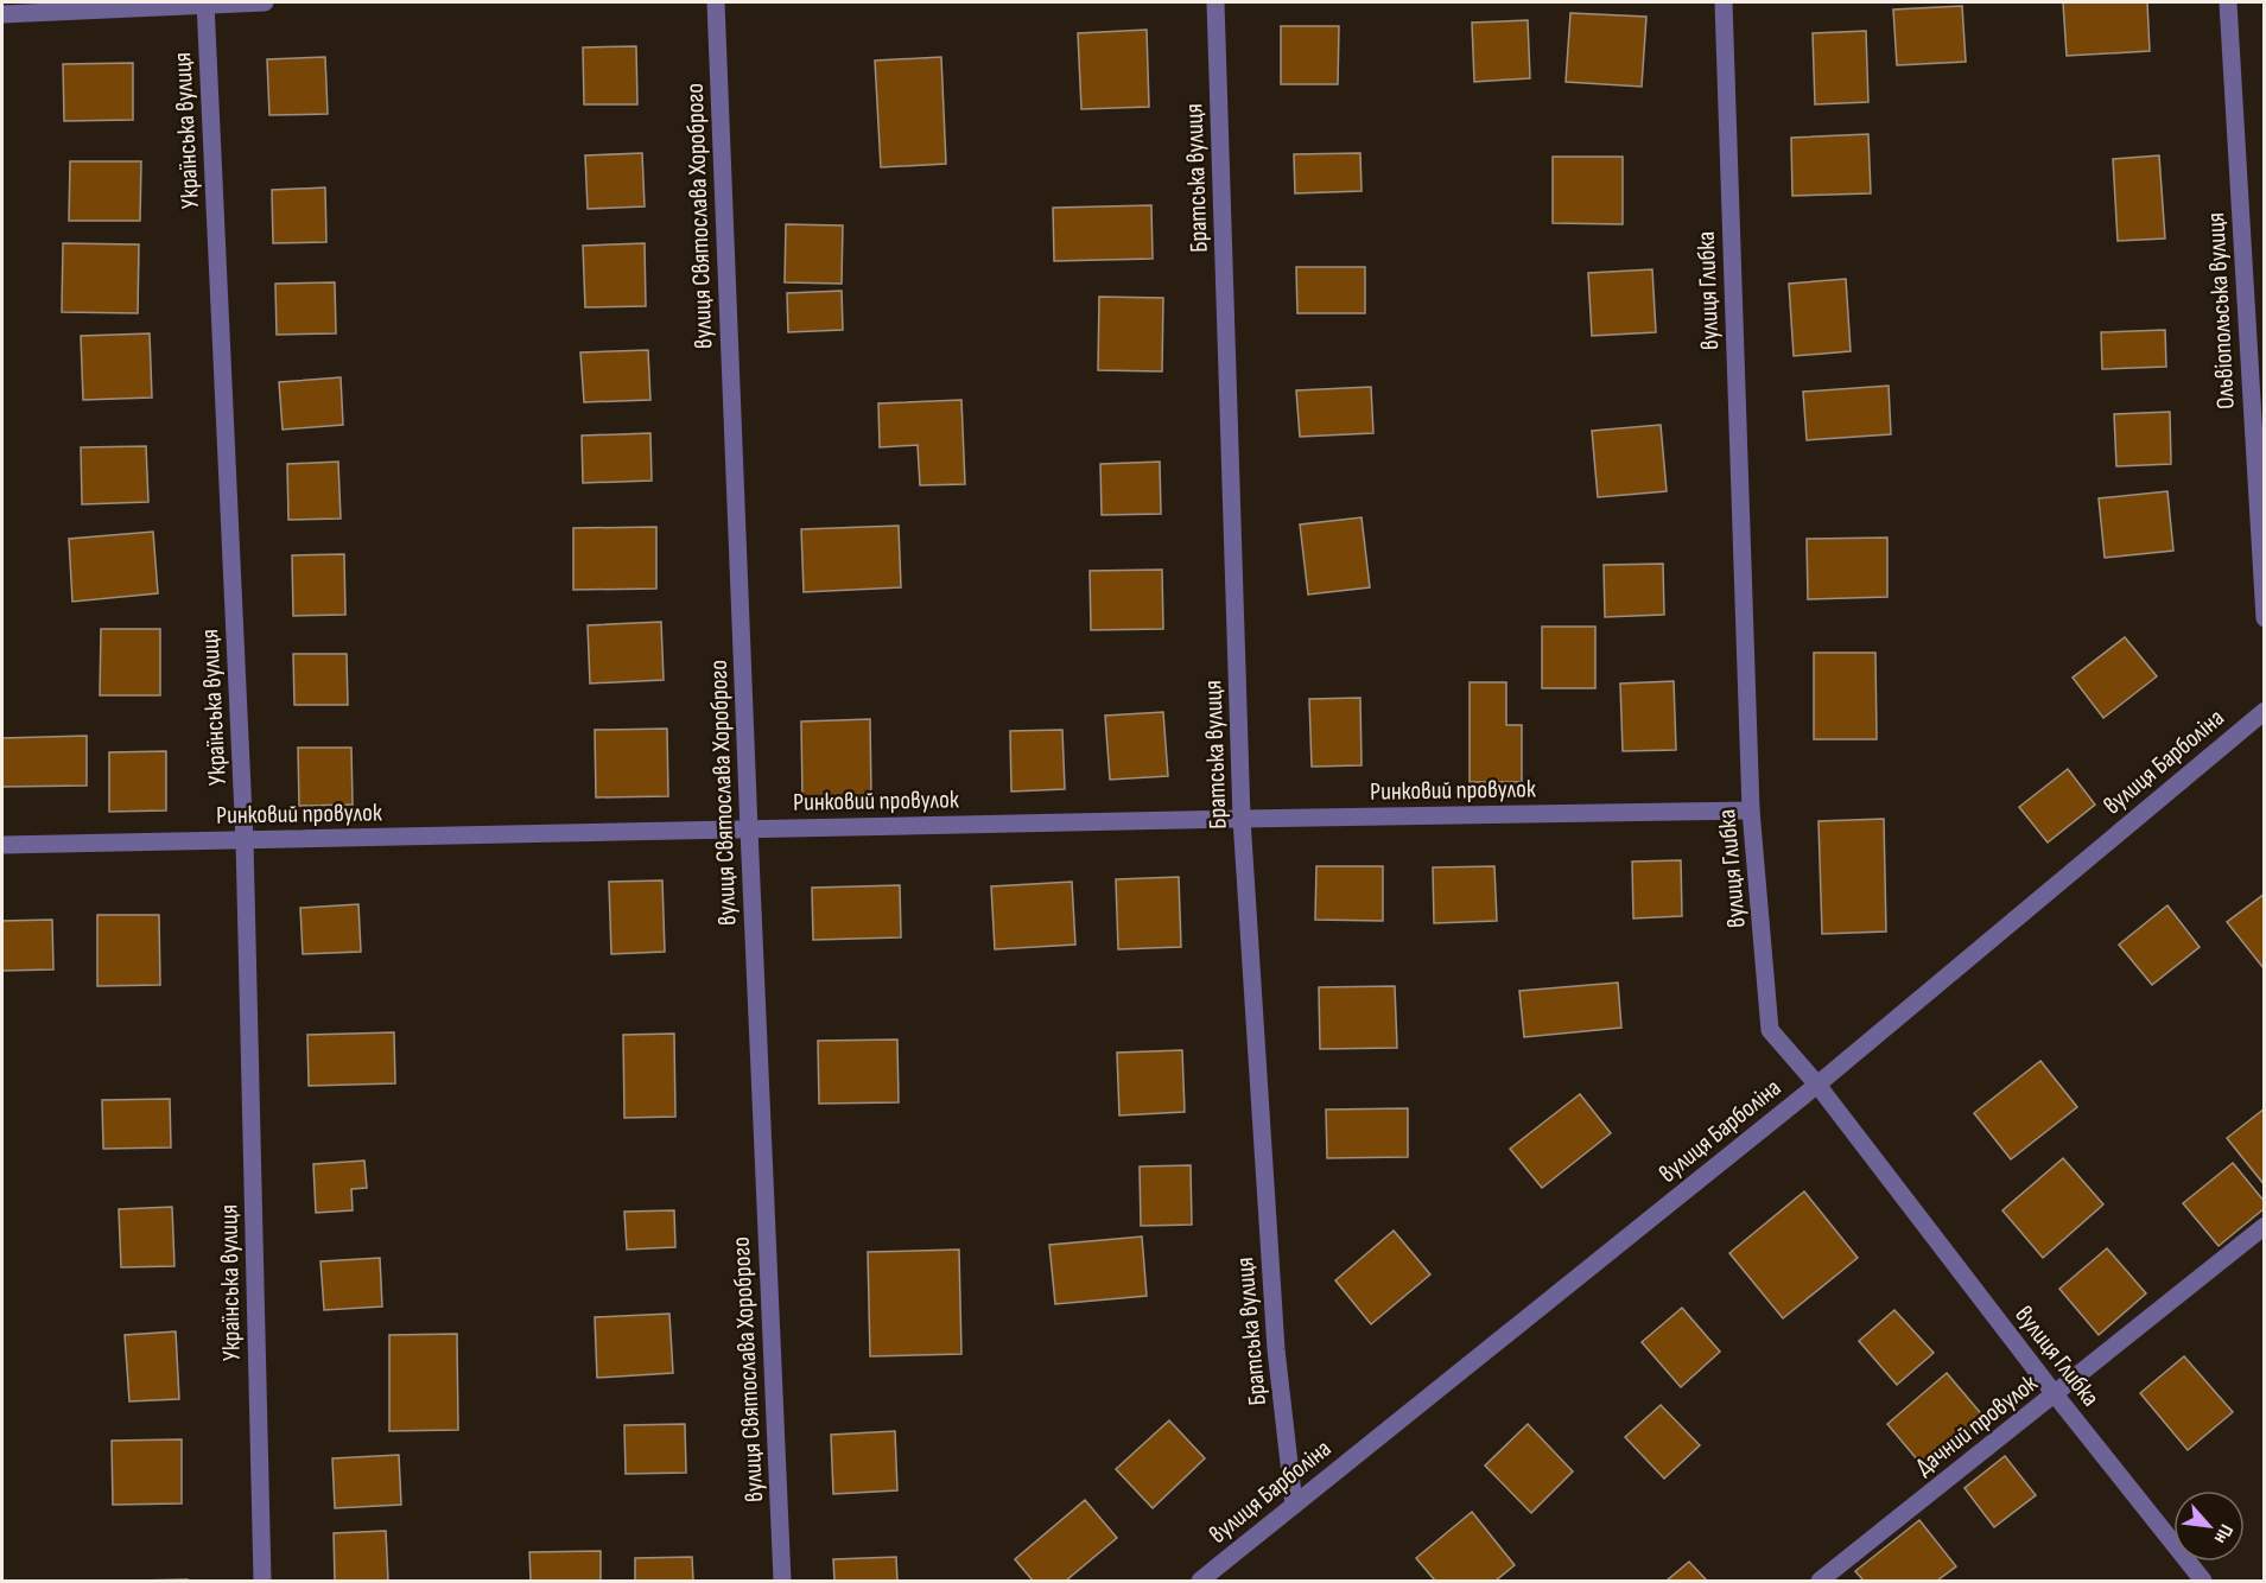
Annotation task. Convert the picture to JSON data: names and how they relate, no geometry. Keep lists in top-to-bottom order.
{
  "streets": {
    "street": [
      "Українська вулиця",
      "Братська вулиця",
      "вулиця Святослава Хороброго",
      "вулиця Глибка",
      "Ольвіопольська вулиця",
      "вулиця Барболіна",
      "Ринковий провулок",
      "Дачний провулок"
    ]
  },
  "crossings": [
    ["Українська вулиця", "Ринковий провулок"],
    ["Братська вулиця", "вулиця Барболіна"],
    ["Братська вулиця", "Ринковий провулок"],
    ["вулиця Святослава Хороброго", "Ринковий провулок"],
    ["вулиця Глибка", "вулиця Барболіна"],
    ["вулиця Глибка", "Ринковий провулок"],
    ["вулиця Глибка", "Дачний провулок"]
  ],
  "north": "bottom right"
}
